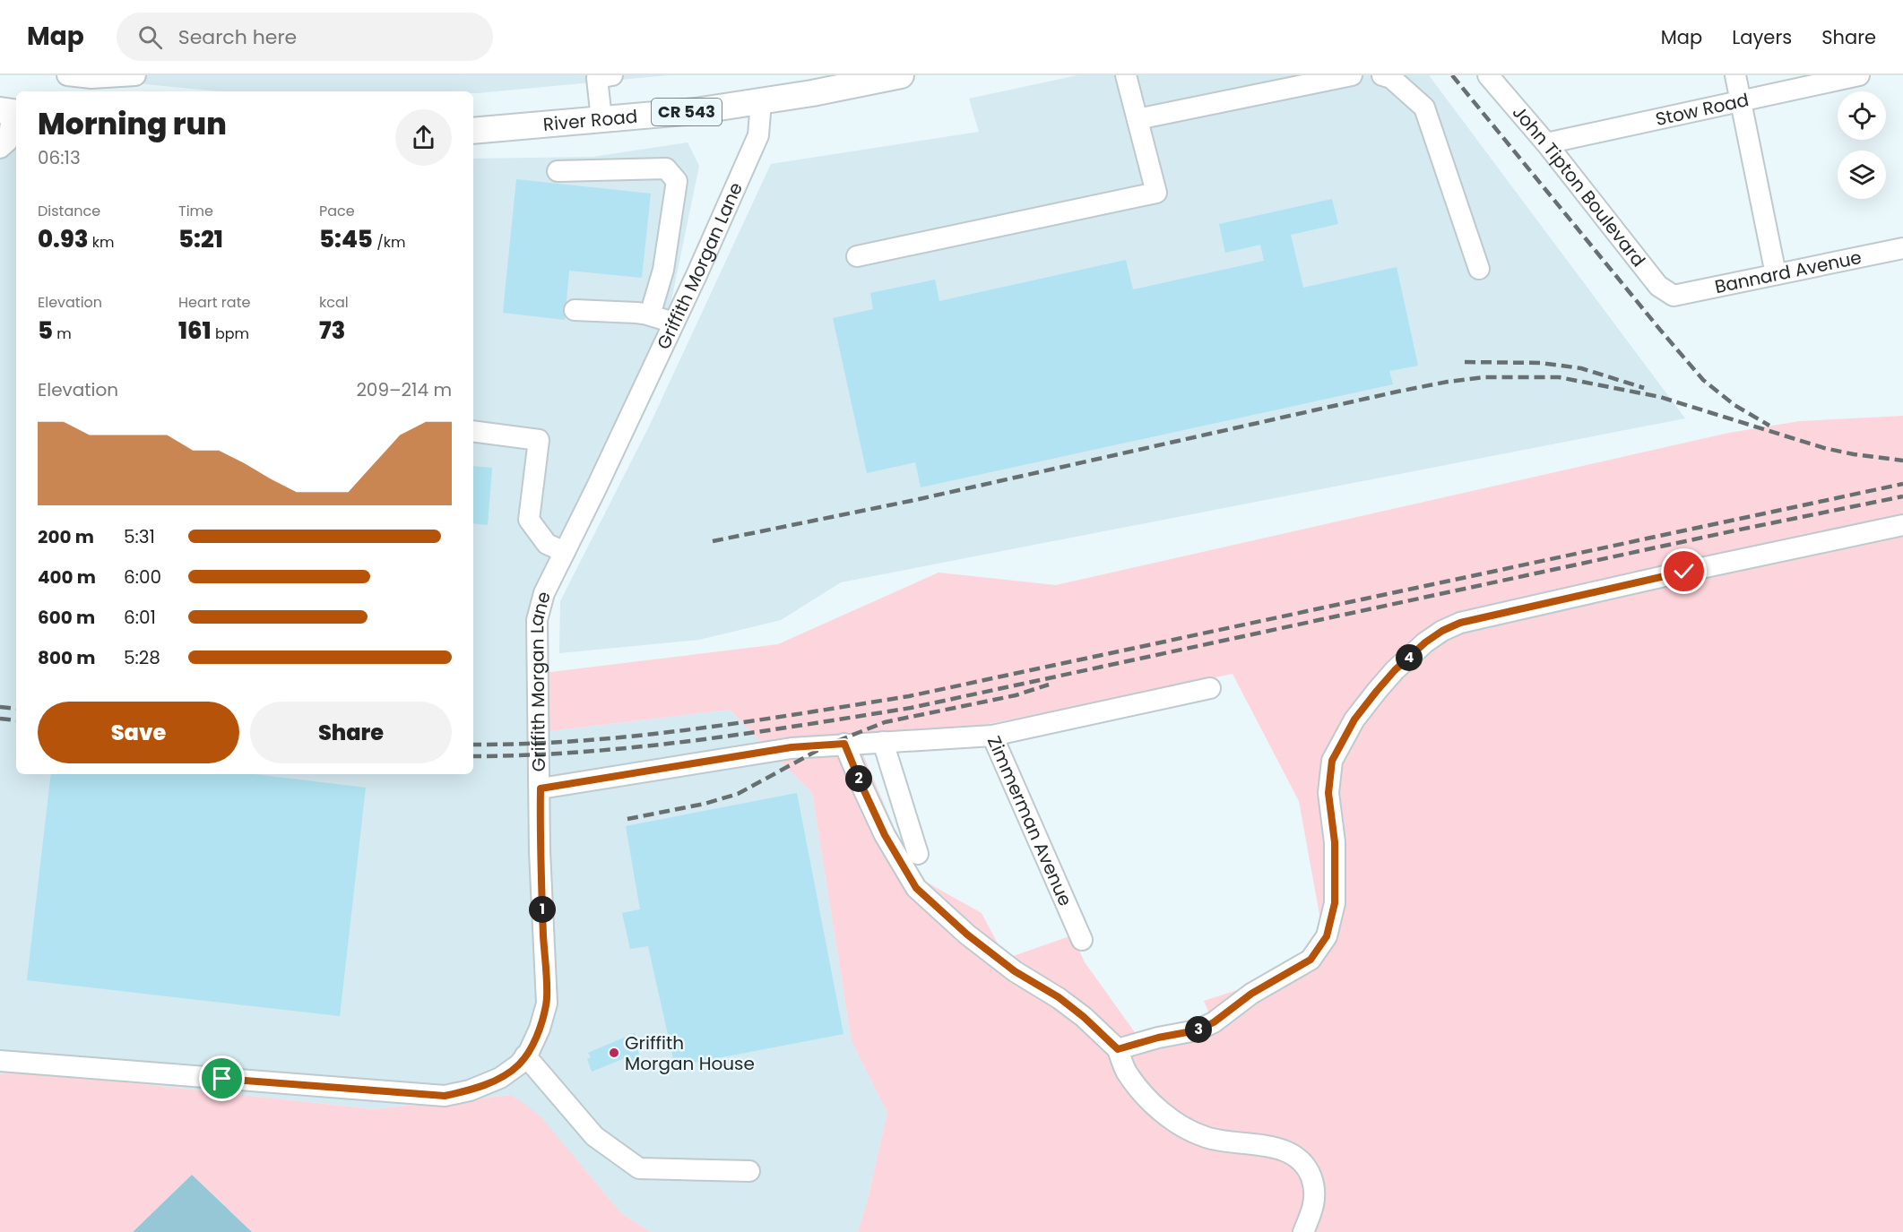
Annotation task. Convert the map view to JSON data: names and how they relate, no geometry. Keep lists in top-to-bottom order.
{
  "streets": {
    "main road": ["CR 543", "River Road"],
    "street": [
      "Stow Road",
      "John Tipton Boulevard",
      "Griffith Morgan Lane",
      "Bannard Avenue",
      "Zimmerman Avenue"
    ]
  },
  "crossings": [
    ["Stow Road", "John Tipton Boulevard"],
    ["River Road", "Griffith Morgan Lane"],
    ["John Tipton Boulevard", "Bannard Avenue"],
    ["Griffith Morgan Lane", "Zimmerman Avenue"]
  ],
  "places": ["Griffith Morgan House"],
  "page": {
    "header": "Map",
    "search": "Search here",
    "nav": ["Map", "Layers", "Share"],
    "heading": ["Morning run", "06:13"],
    "stats": [
      ["Distance", "0.93 km"],
      ["Time", "5:21"],
      ["Pace", "5:45 /km"],
      ["Elevation", "5 m"],
      ["Heart rate", "161 bpm"],
      ["kcal", "73"]
    ],
    "chart": ["Elevation", "209–214 m"],
    "list": [
      {
        "name": "200 m",
        "note": "5:31"
      },
      {
        "name": "400 m",
        "note": "6:00"
      },
      {
        "name": "600 m",
        "note": "6:01"
      },
      {
        "name": "800 m",
        "note": "5:28"
      }
    ],
    "pins": [
      "4",
      "2",
      "1",
      "3"
    ],
    "buttons": ["Save", "Share"]
  }
}
